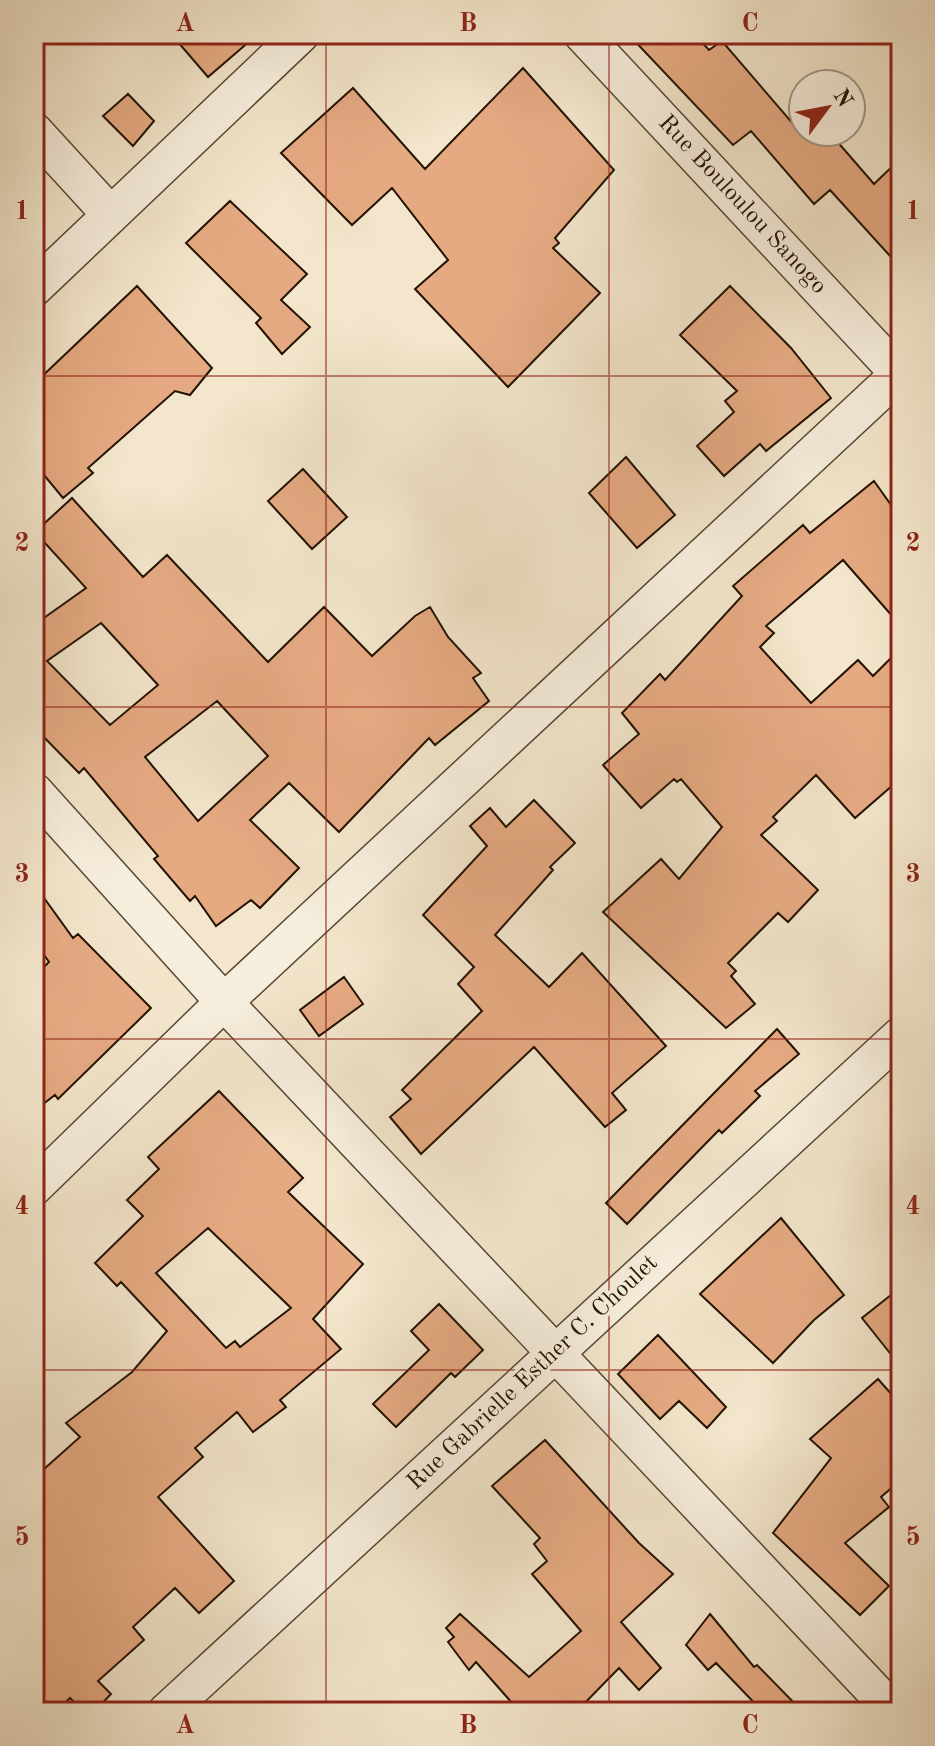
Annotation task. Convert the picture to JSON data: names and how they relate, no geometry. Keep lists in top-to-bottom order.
{
  "streets": {
    "street": ["Rue Bouloulou Sanogo", "Rue Gabrielle Esther C. Choulet"]
  },
  "north": "top right",
  "grid": {
    "columns": ["A", "B", "C"],
    "rows": [
      "1",
      "2",
      "3",
      "4",
      "5"
    ]
  }
}
